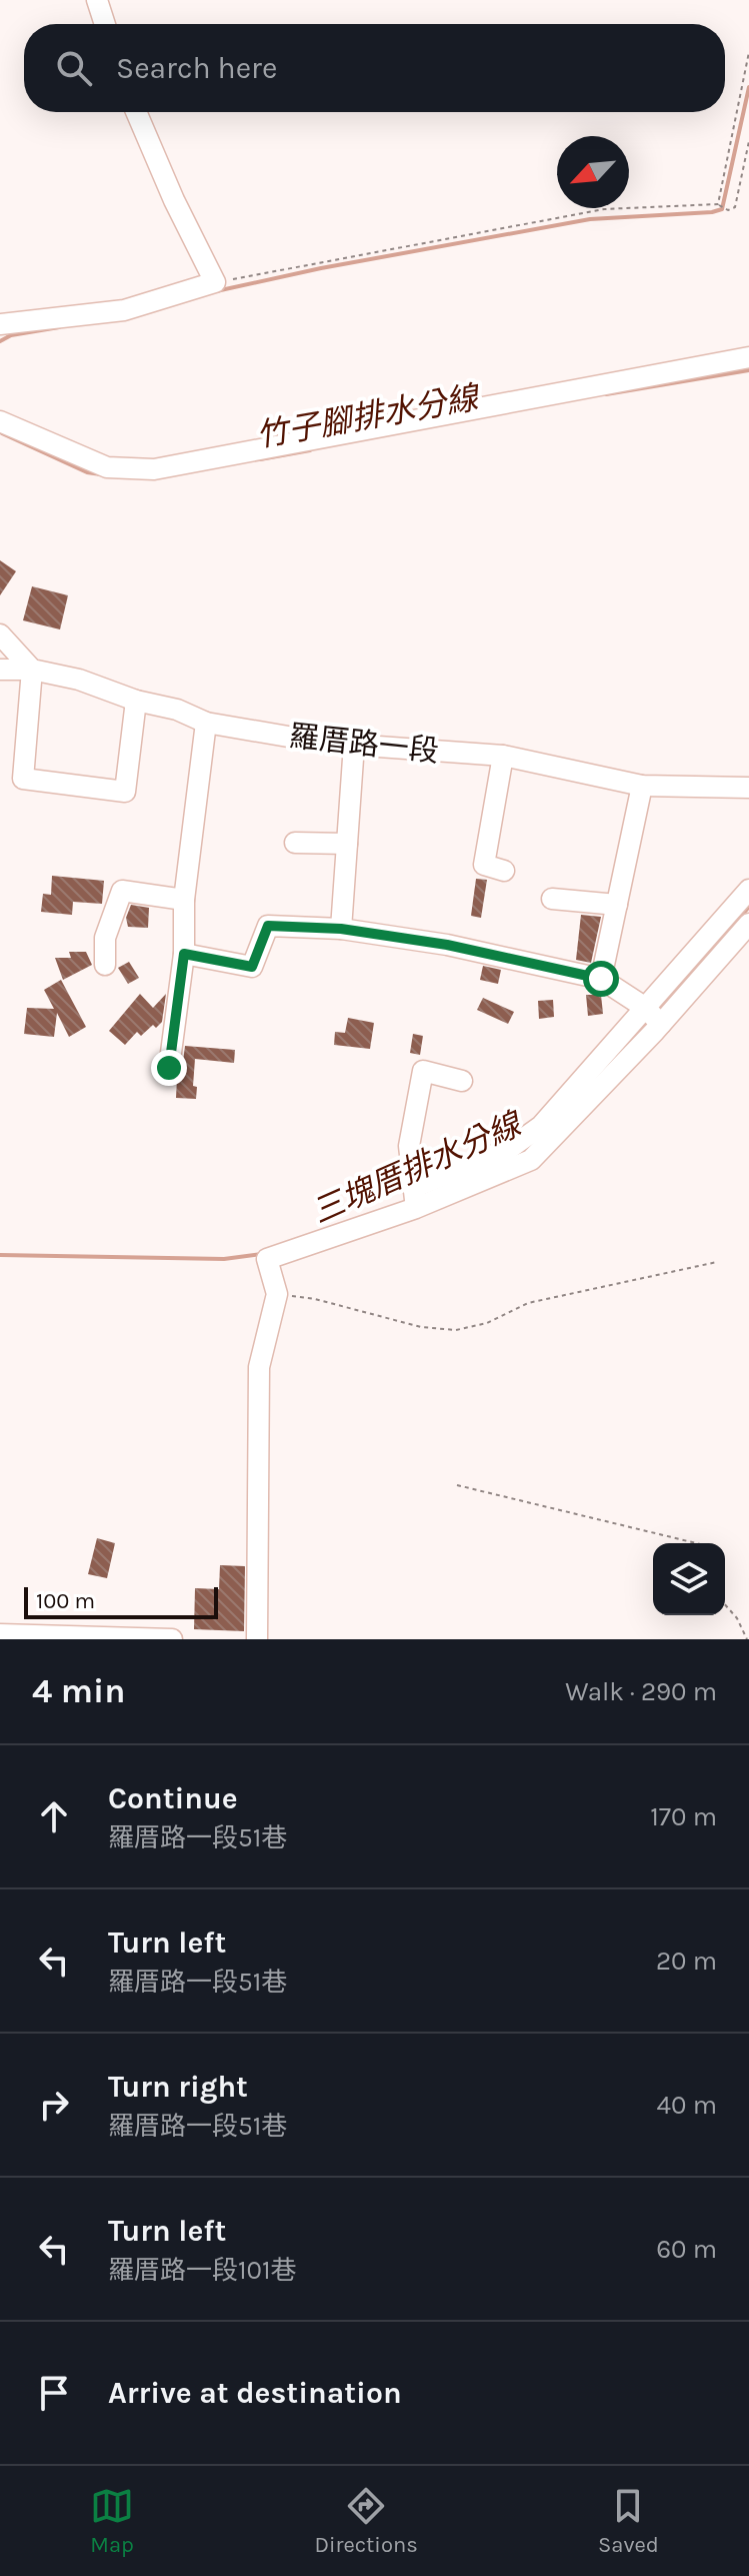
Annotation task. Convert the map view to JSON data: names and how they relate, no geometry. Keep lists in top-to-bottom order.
{
  "streets": {
    "street": ["羅厝路一段"]
  },
  "water": ["竹子腳排水分線", "三塊厝排水分線"],
  "scale_bar": "100 m",
  "north": "bottom left",
  "page": {
    "search": "Search here",
    "scale": "100 m",
    "heading": ["4 min", "Walk · 290 m"],
    "list": [
      ["Continue", "羅厝路一段51巷", "170 m"],
      ["Turn left", "羅厝路一段51巷", "20 m"],
      ["Turn right", "羅厝路一段51巷", "40 m"],
      ["Turn left", "羅厝路一段101巷", "60 m"],
      "Arrive at destination"
    ],
    "nav": ["Map", "Directions", "Saved"]
  }
}
